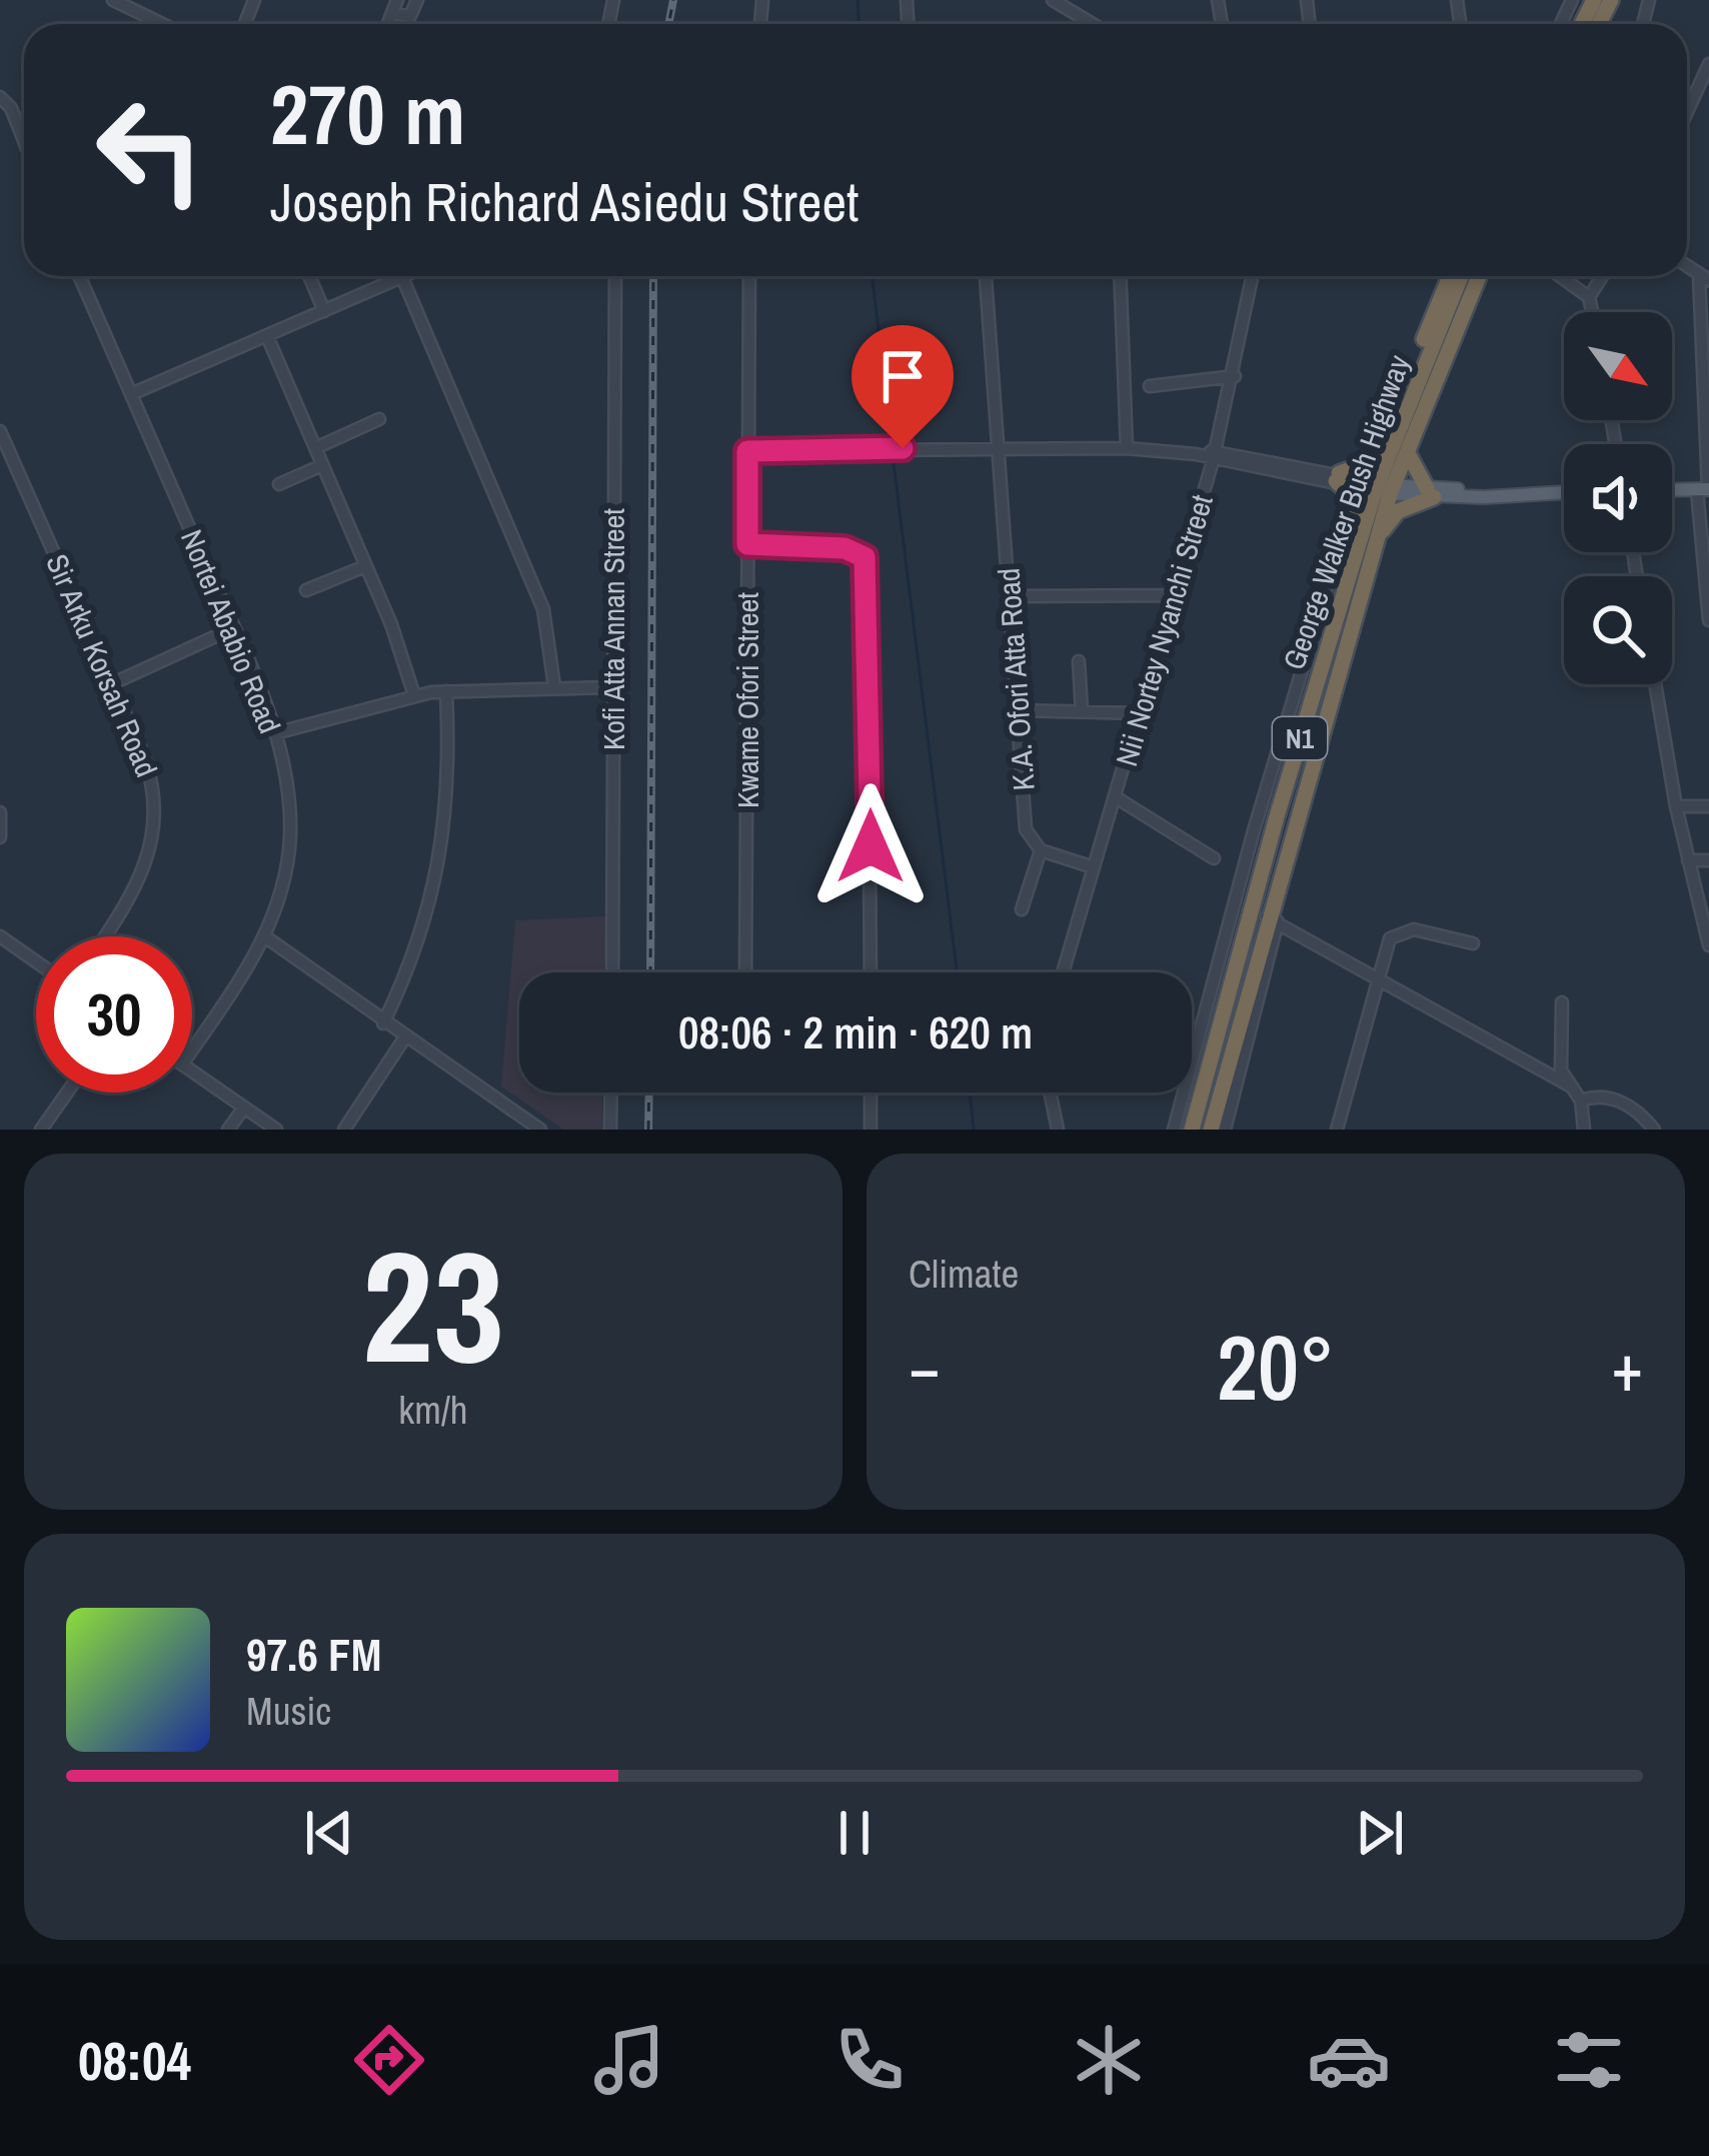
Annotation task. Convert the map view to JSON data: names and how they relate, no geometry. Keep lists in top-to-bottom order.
{
  "streets": {
    "highway": ["George Walker Bush Highway", "N1"],
    "street": [
      "Kofi Atta Annan Street",
      "Nii Nortey Nyanchi Street",
      "Nortei Ababio Road",
      "Sir Arku Korsah Road",
      "K.A. Ofori Atta Road",
      "Kwame Ofori Street"
    ]
  },
  "crossings": [
    ["George Walker Bush Highway", "N1"]
  ],
  "north": "bottom right",
  "page": {
    "turn": ["270 m", "Joseph Richard Asiedu Street"],
    "limit": "30",
    "trip": "08:06 · 2 min · 620 m",
    "tile": [
      ["23", "km/h"],
      "Climate"
    ],
    "heat": ["−", "20°", "+"],
    "song": ["97.6 FM", "Music"],
    "tabs": "08:04"
  }
}
